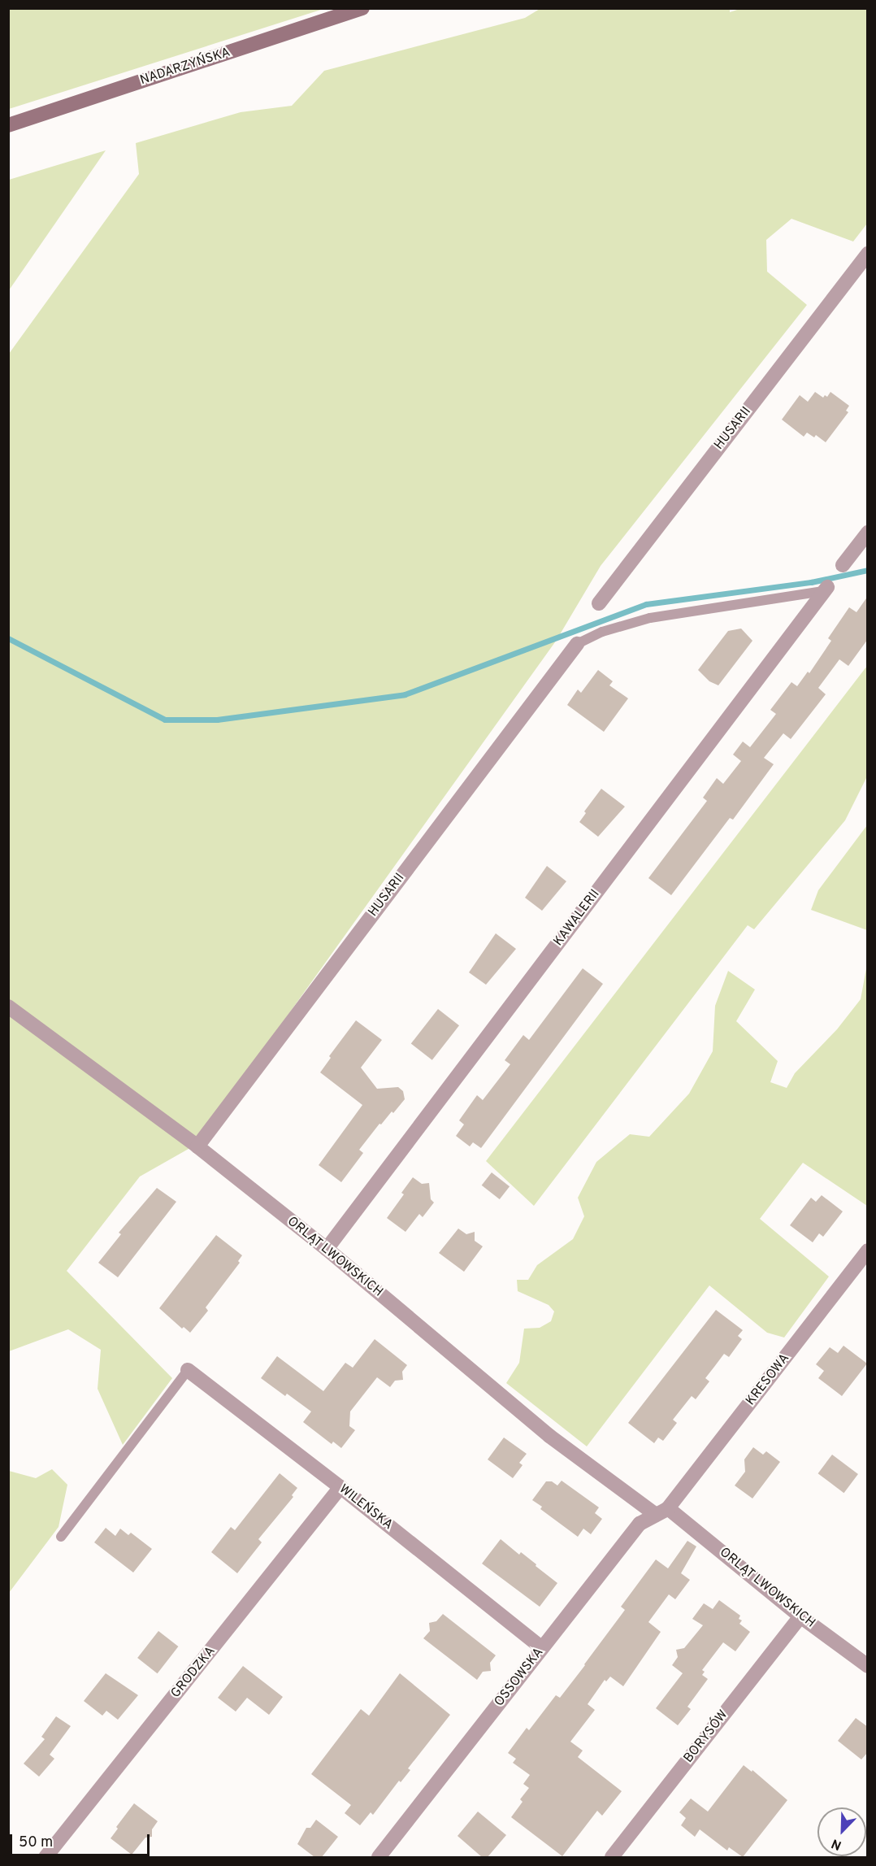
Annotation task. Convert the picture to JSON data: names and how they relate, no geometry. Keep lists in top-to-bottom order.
{
  "streets": {
    "main road": ["NADARZYŃSKA"],
    "street": [
      "HUSARII",
      "KAWALERII",
      "ORLĄT LWOWSKICH",
      "KRESOWA",
      "WILEŃSKA",
      "GRODZKA",
      "OSSOWSKA",
      "BORYSÓW"
    ]
  },
  "crossings": [
    ["HUSARII", "ORLĄT LWOWSKICH"],
    ["KAWALERII", "ORLĄT LWOWSKICH"],
    ["ORLĄT LWOWSKICH", "KRESOWA"],
    ["ORLĄT LWOWSKICH", "OSSOWSKA"],
    ["ORLĄT LWOWSKICH", "BORYSÓW"],
    ["KRESOWA", "OSSOWSKA"],
    ["WILEŃSKA", "GRODZKA"],
    ["WILEŃSKA", "OSSOWSKA"]
  ],
  "scale_bar": "50 m",
  "north": "bottom left"
}
